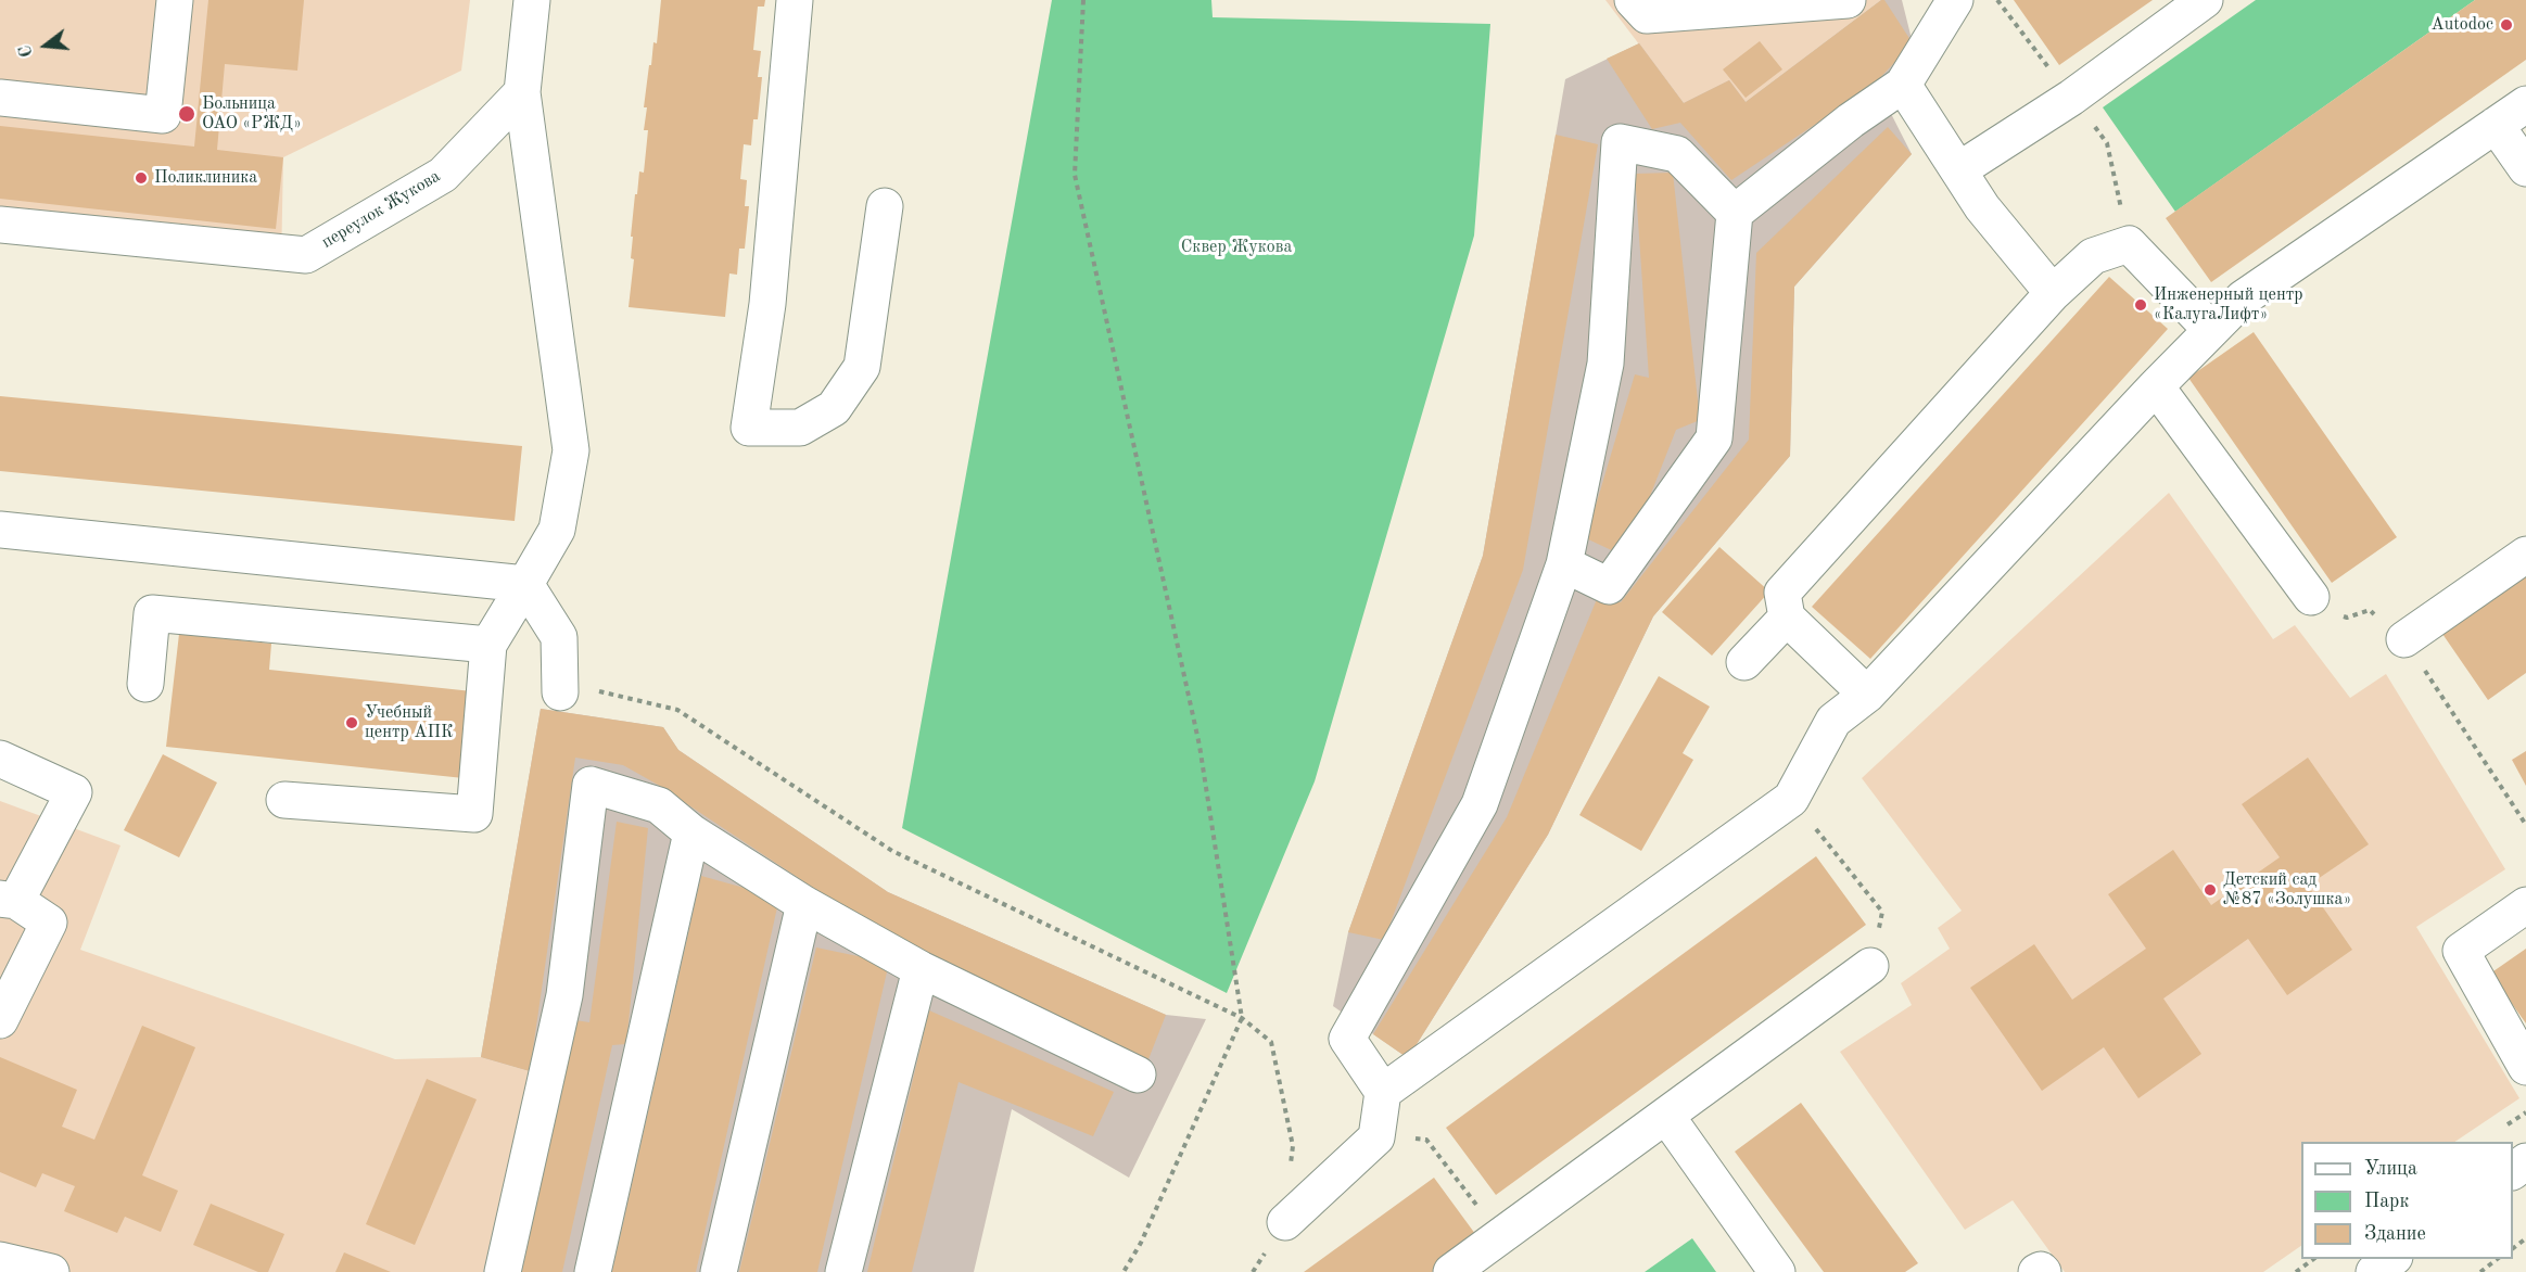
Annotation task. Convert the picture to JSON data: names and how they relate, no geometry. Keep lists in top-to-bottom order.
{
  "streets": {
    "street": ["переулок Жукова"]
  },
  "parks": ["Сквер Жукова"],
  "places": [
    "Autodoc",
    "Больница ОАО «РЖД»",
    "Поликлиника",
    "Инженерный центр «КалугаЛифт»",
    "Учебный центр АПК",
    "Детский сад №87 «Золушка»"
  ],
  "legend": ["Улица", "Парк", "Здание"],
  "north": "left"
}
